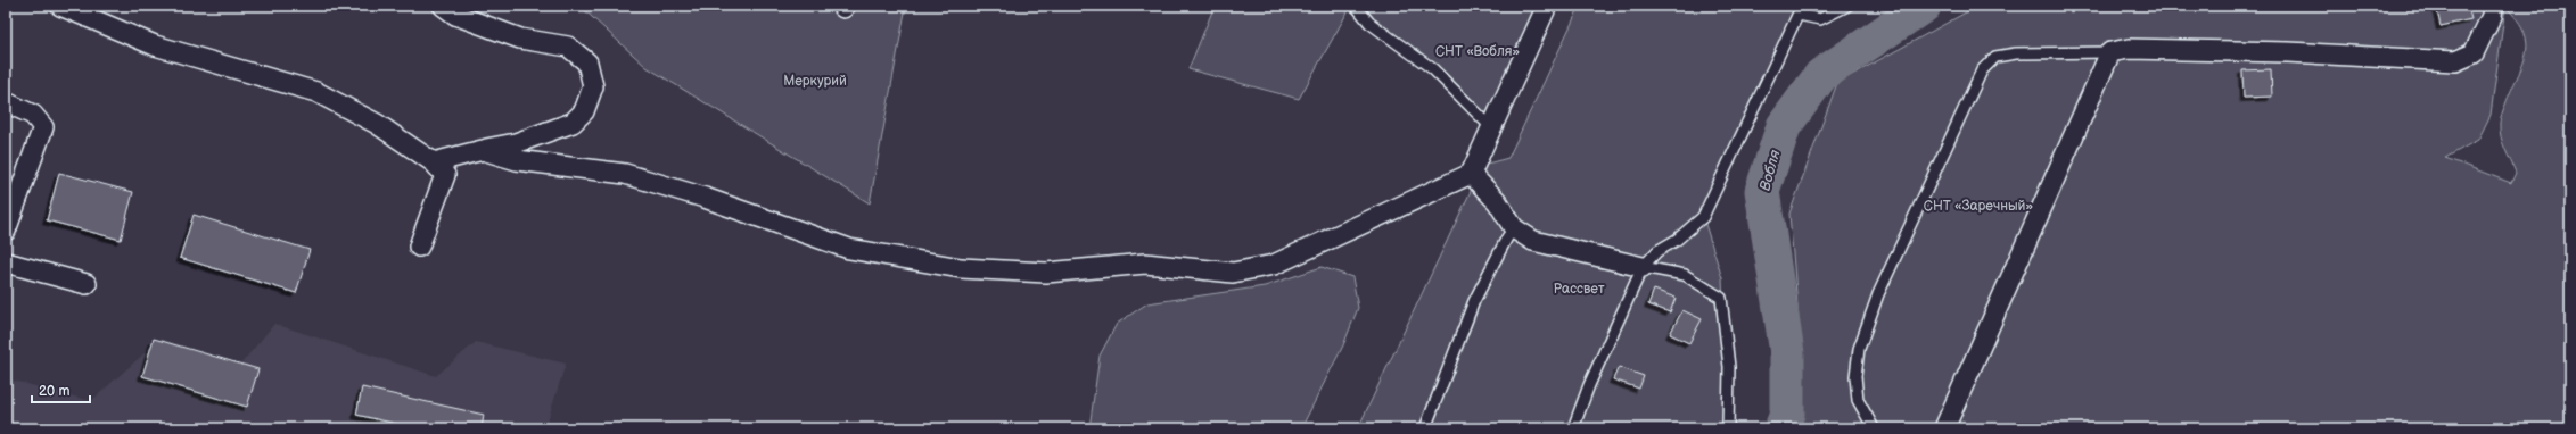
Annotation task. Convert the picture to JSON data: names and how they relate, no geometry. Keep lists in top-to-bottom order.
{
  "water": ["Вобля"],
  "parks": [
    "СНТ «Вобля»",
    "Меркурий",
    "СНТ «Заречный»",
    "Рассвет"
  ],
  "scale_bar": "20 m"
}
